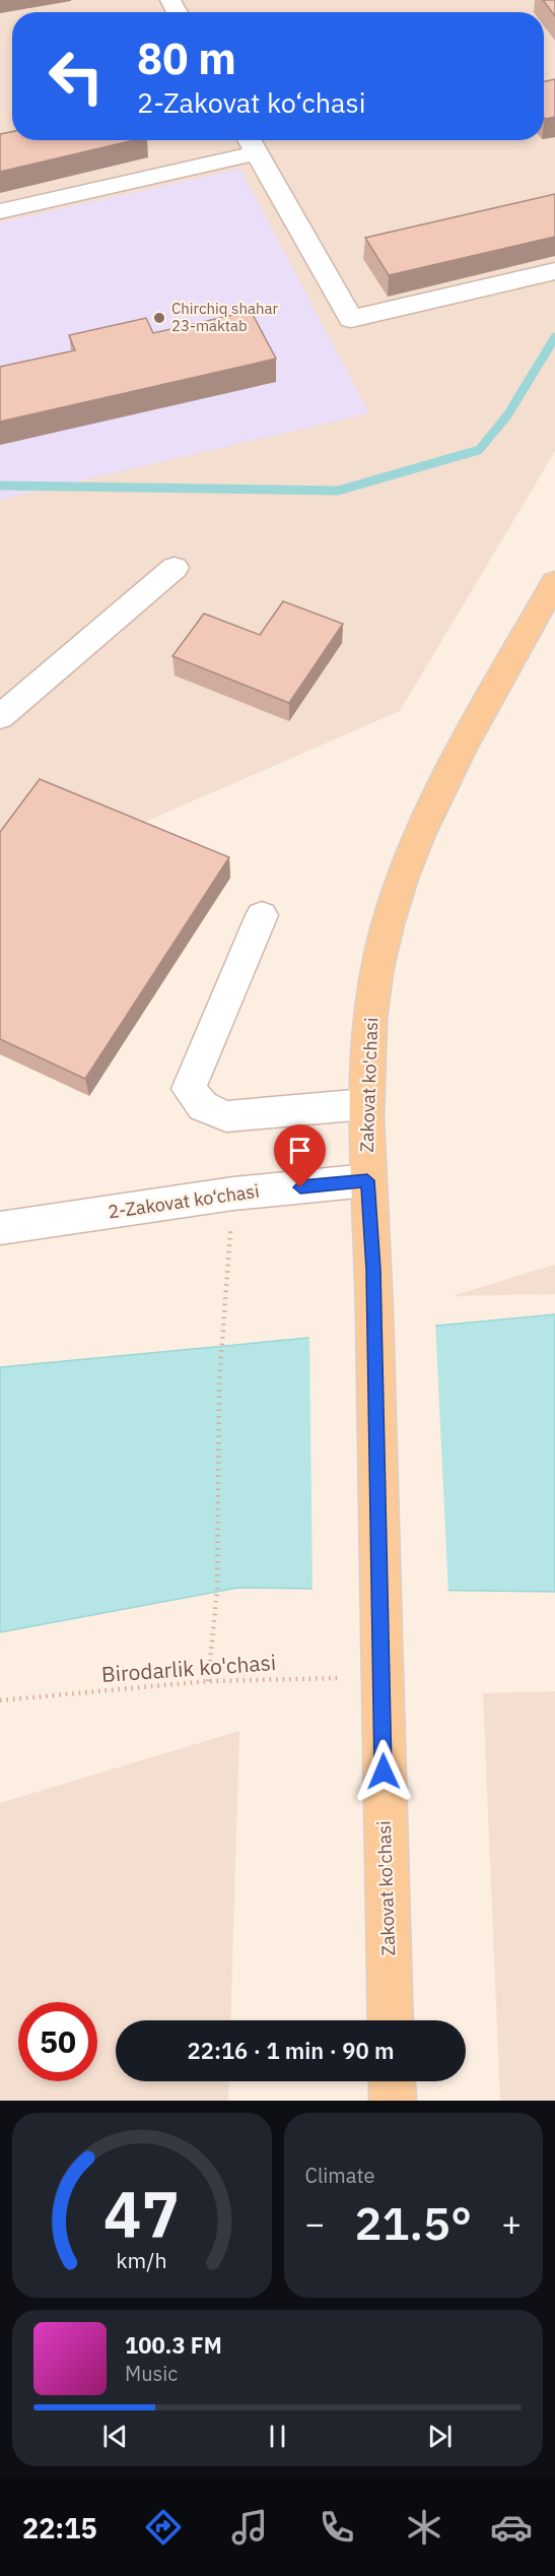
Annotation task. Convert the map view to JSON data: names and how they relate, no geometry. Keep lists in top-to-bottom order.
{
  "streets": {
    "main road": ["Zakovat ko'chasi"],
    "street": ["2-Zakovat ko‘chasi"],
    "path": ["Birodarlik ko'chasi"]
  },
  "crossings": [
    ["Zakovat ko'chasi", "2-Zakovat ko‘chasi"],
    ["Zakovat ko'chasi", "Birodarlik ko'chasi"]
  ],
  "places": ["Chirchiq shahar 23-maktab"],
  "page": {
    "turn": ["80 m", "2-Zakovat ko‘chasi"],
    "limit": "50",
    "trip": "22:16 · 1 min · 90 m",
    "tile": "Climate",
    "heat": ["−", "21.5°", "+"],
    "song": ["100.3 FM", "Music"],
    "tabs": "22:15",
    "gauge": ["47", "km/h"]
  }
}
